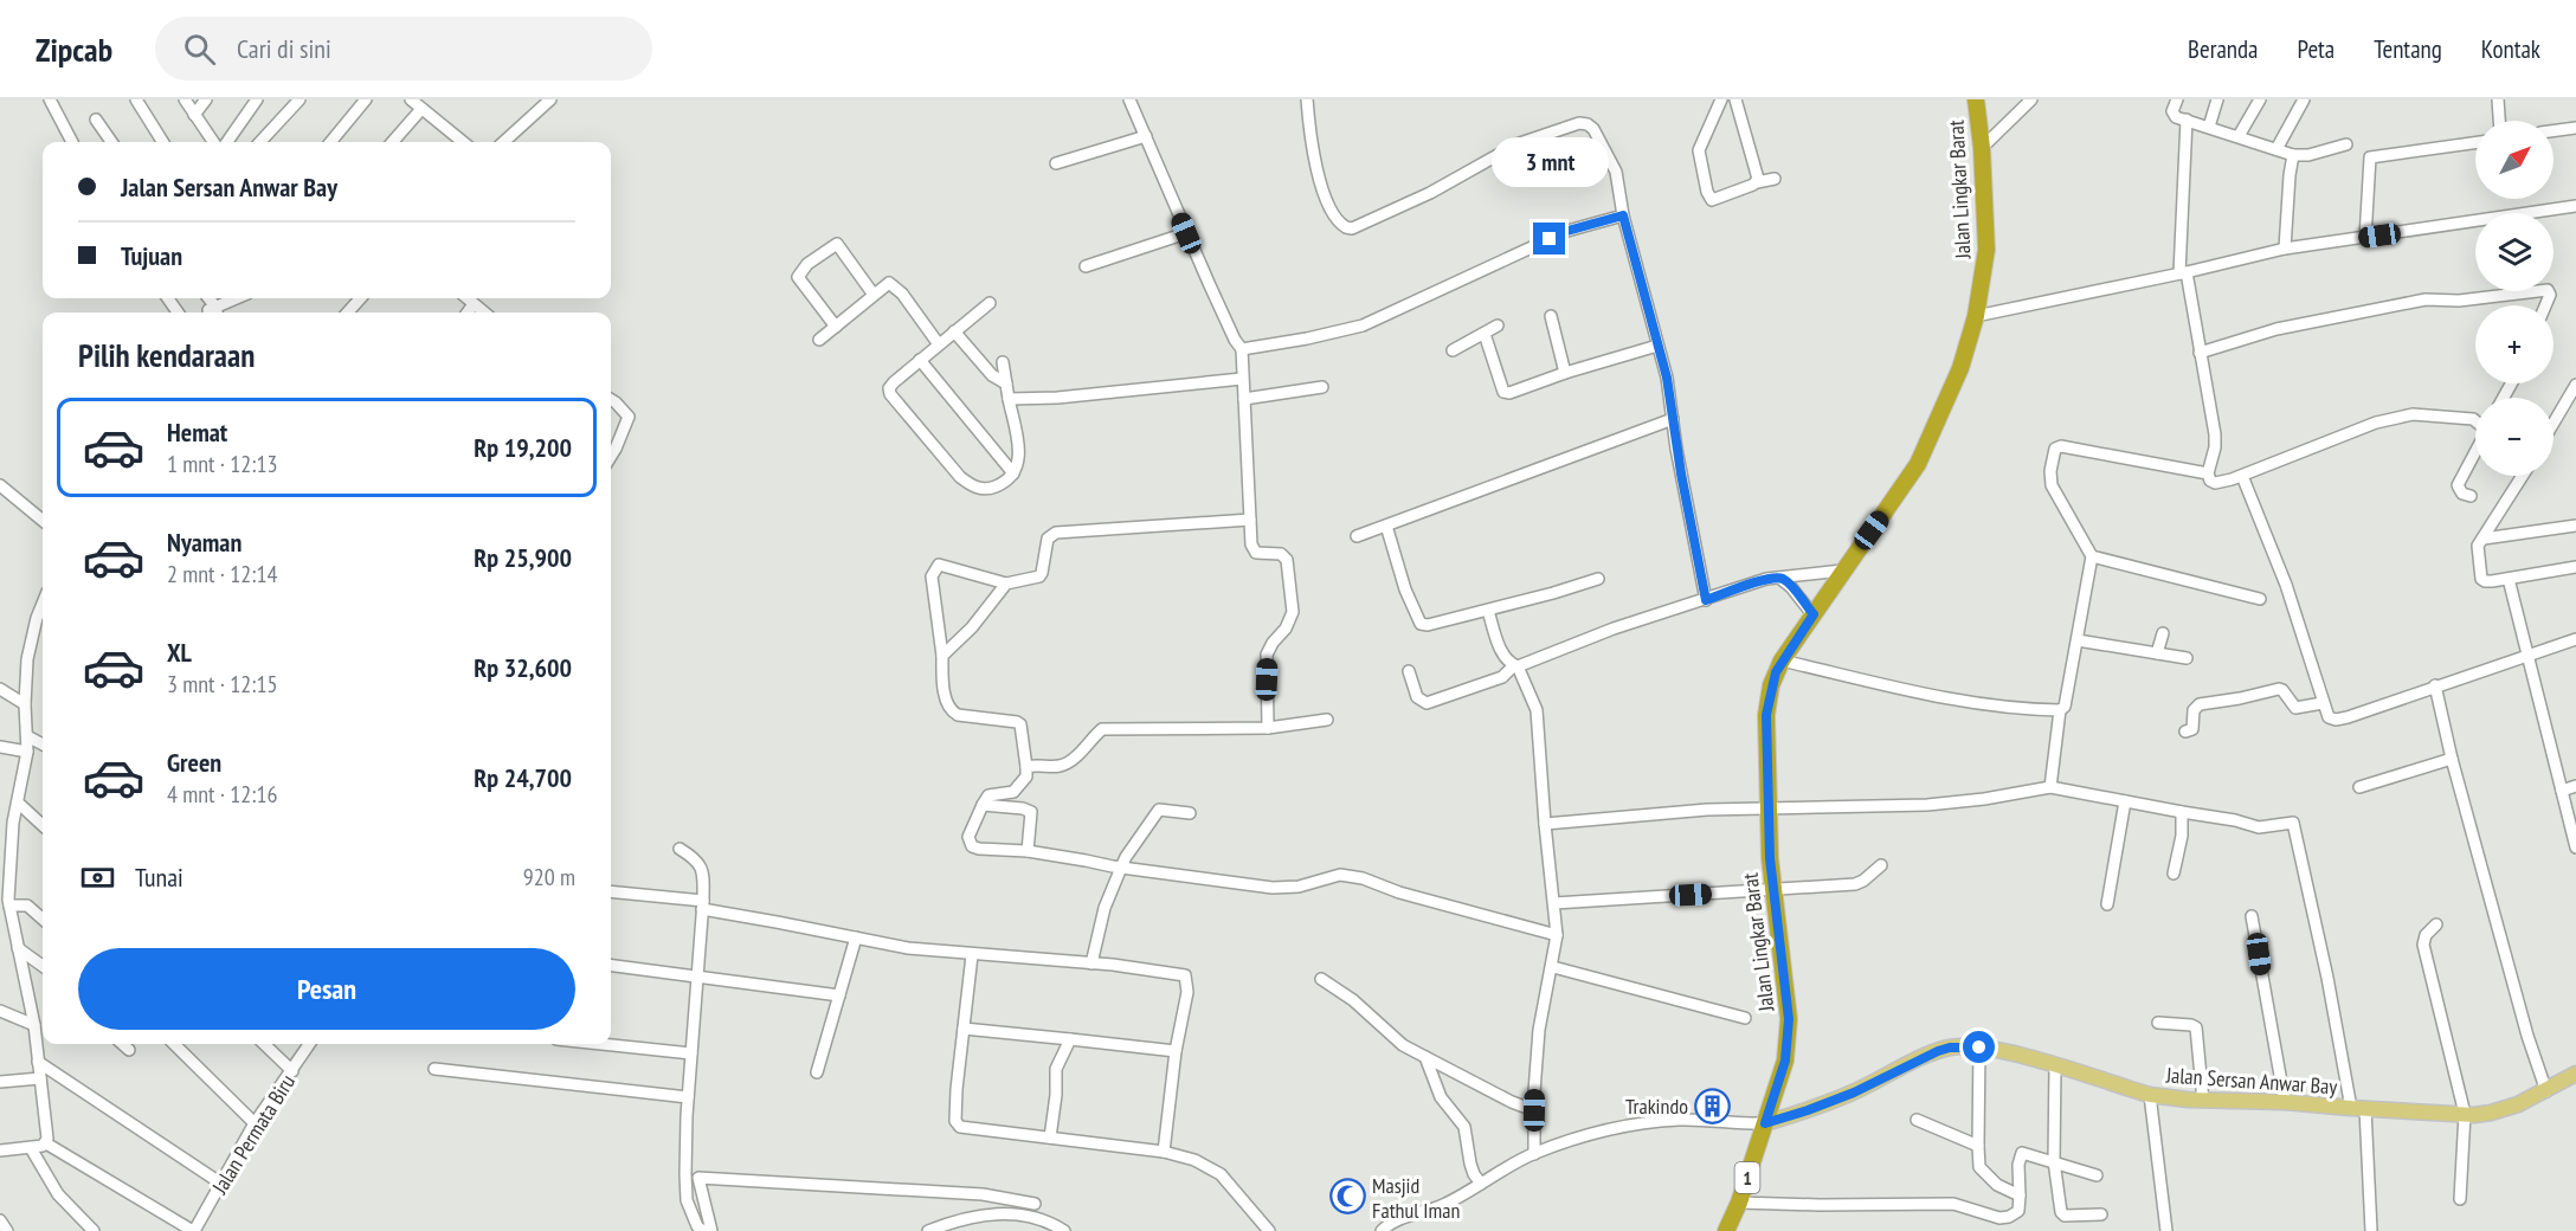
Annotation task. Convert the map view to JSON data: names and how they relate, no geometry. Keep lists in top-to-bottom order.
{
  "streets": {
    "highway": ["Jalan Lingkar Barat", "1"],
    "main road": ["Jalan Sersan Anwar Bay"],
    "street": ["Jalan Permata Biru"]
  },
  "crossings": [
    ["Jalan Lingkar Barat", "Jalan Sersan Anwar Bay"]
  ],
  "places": {
    "building": ["Trakindo"],
    "mosque": ["Masjid Fathul Iman"]
  },
  "north": "top right",
  "page": {
    "header": "Zipcab",
    "search": "Cari di sini",
    "nav": [
      "Beranda",
      "Peta",
      "Tentang",
      "Kontak"
    ],
    "map_buttons": ["+", "−"],
    "bubble": "3 mnt",
    "banner": ["Jalan Sersan Anwar Bay", "Tujuan"],
    "heading": "Pilih kendaraan",
    "list": [
      {
        "name": "Hemat",
        "note": "1 mnt · 12:13",
        "value": "Rp 19,200"
      },
      {
        "name": "Nyaman",
        "note": "2 mnt · 12:14",
        "value": "Rp 25,900"
      },
      {
        "name": "XL",
        "note": "3 mnt · 12:15",
        "value": "Rp 32,600"
      },
      {
        "name": "Green",
        "note": "4 mnt · 12:16",
        "value": "Rp 24,700"
      }
    ],
    "pay": ["Tunai", "920 m"],
    "buttons": "Pesan"
  }
}
